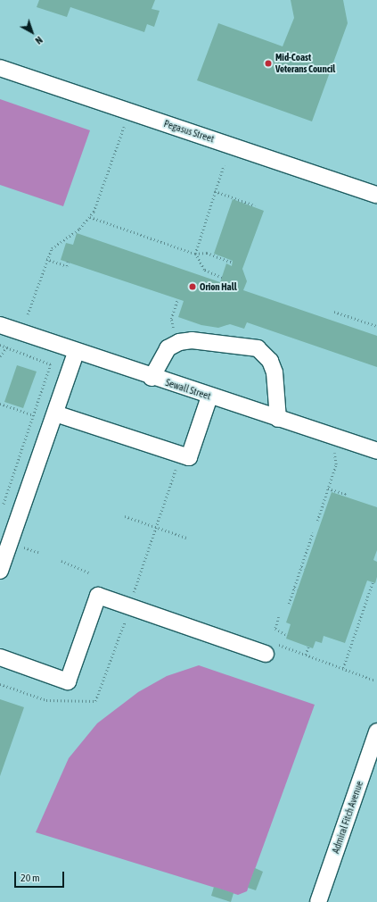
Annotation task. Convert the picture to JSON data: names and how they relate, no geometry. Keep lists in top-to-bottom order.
{
  "streets": {
    "street": ["Pegasus Street", "Sewall Street", "Admiral Fitch Avenue"]
  },
  "places": ["Mid-Coast Veterans Council", "Orion Hall"],
  "scale_bar": "20 m",
  "north": "bottom right"
}
